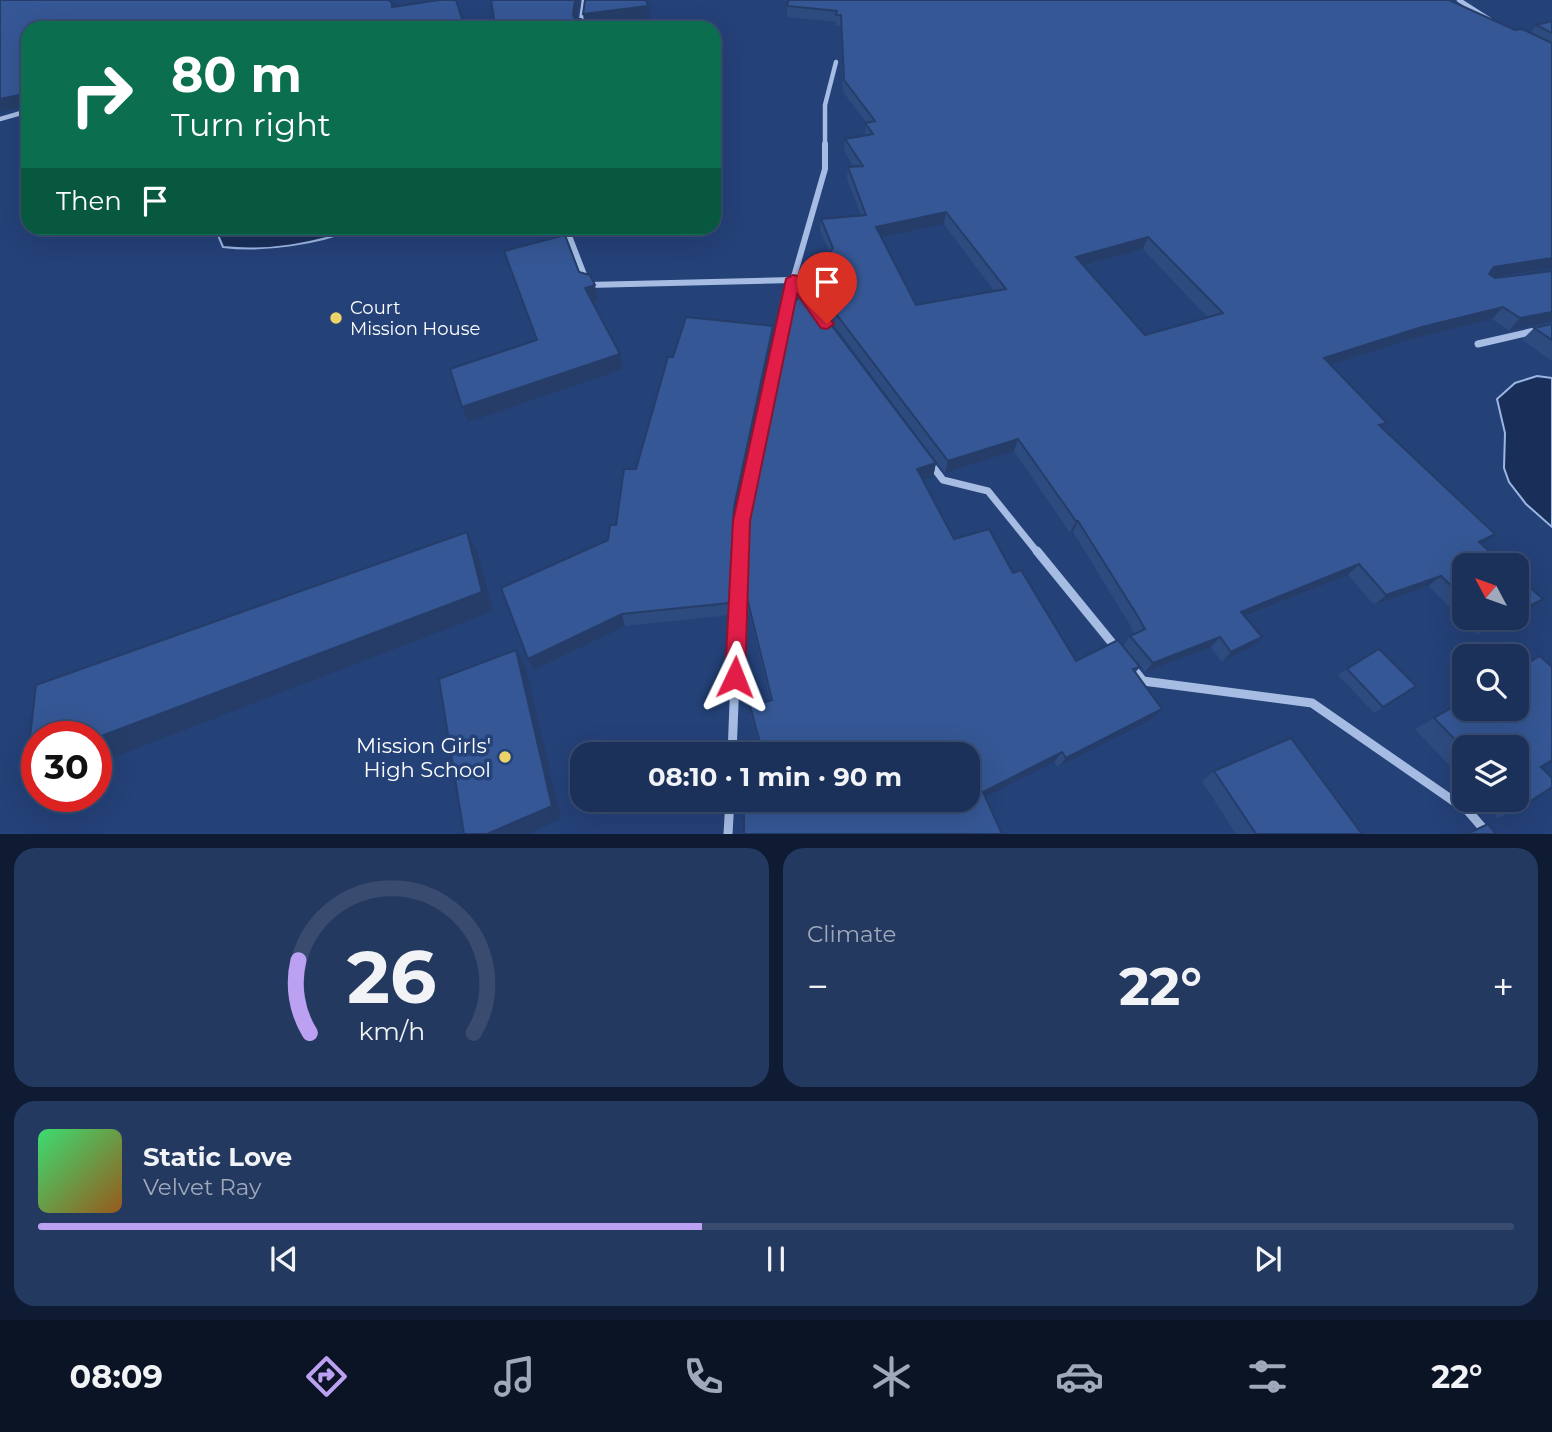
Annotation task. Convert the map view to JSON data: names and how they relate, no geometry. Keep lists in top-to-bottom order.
{
  "places": ["Court Mission House", "Mission Girls' High School"],
  "north": "top left",
  "page": {
    "turn": ["80 m", "Turn right"],
    "then": "Then",
    "limit": "30",
    "trip": "08:10 · 1 min · 90 m",
    "tile": "Climate",
    "heat": ["−", "22°", "+"],
    "song": ["Static Love", "Velvet Ray"],
    "tabs": ["08:09", "22°"],
    "gauge": ["26", "km/h"]
  }
}
